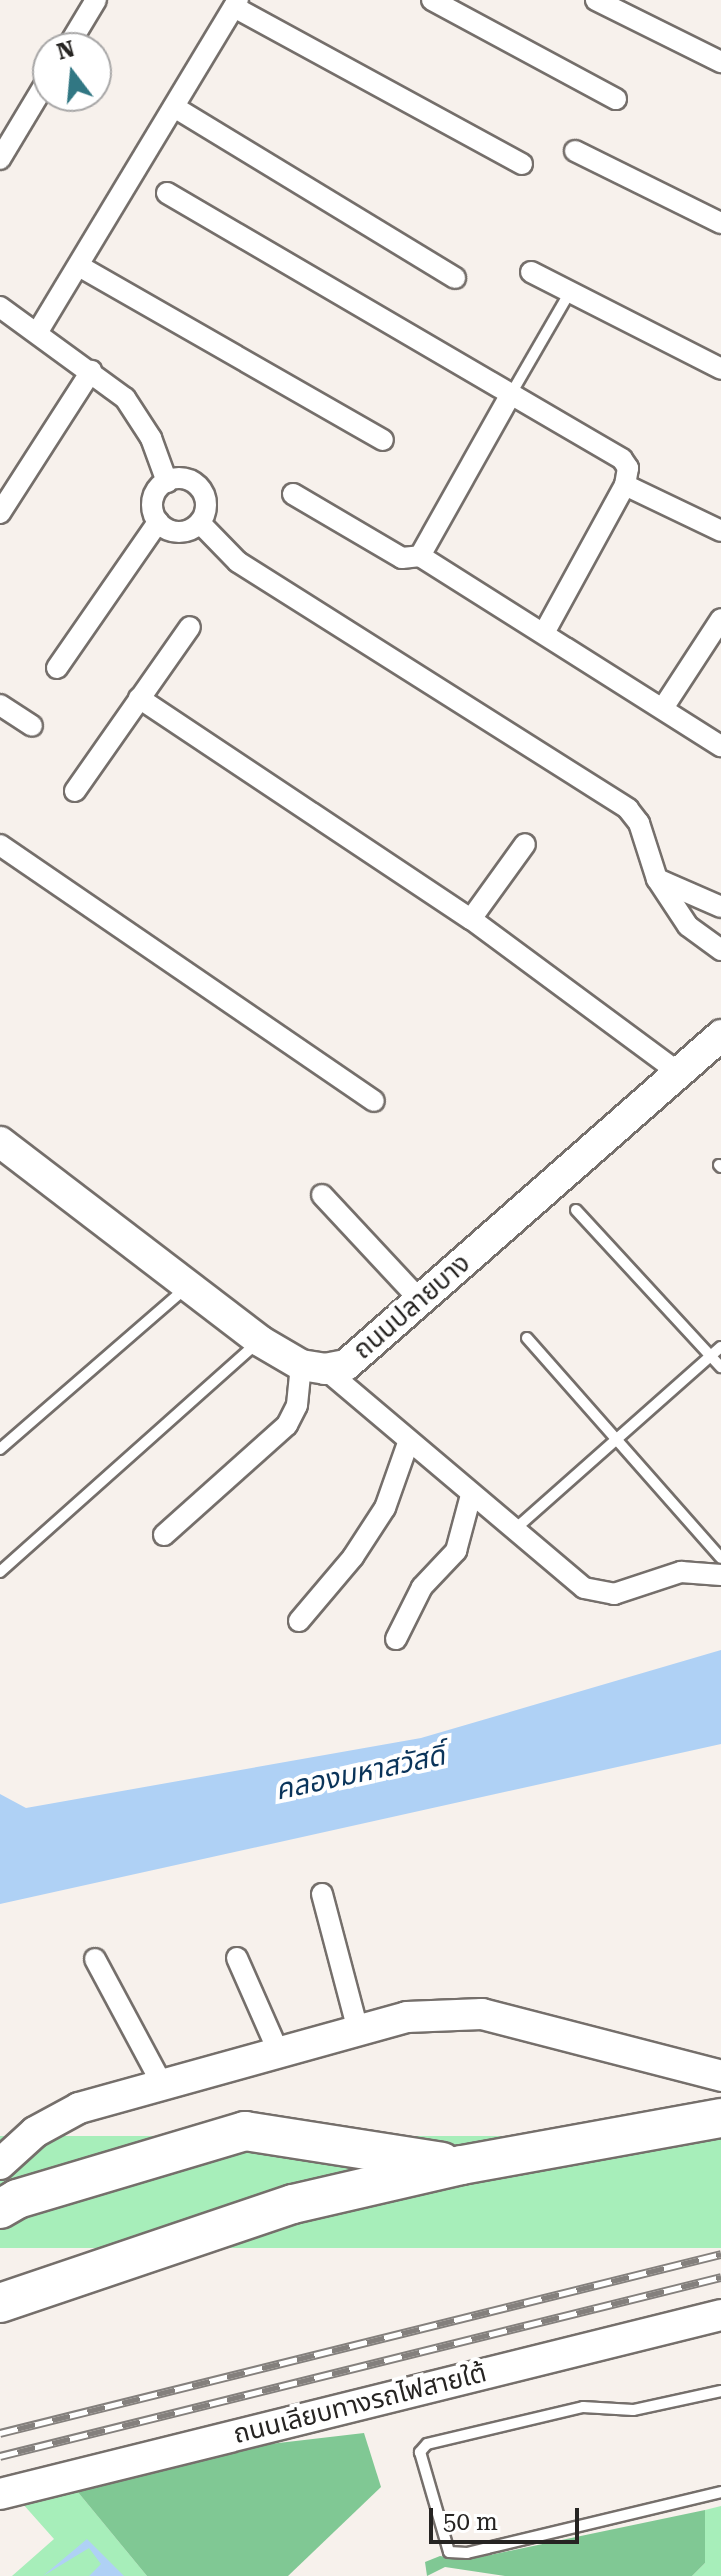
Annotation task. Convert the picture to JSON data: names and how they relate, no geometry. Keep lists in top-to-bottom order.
{
  "streets": {
    "main road": ["ถนนปลายบาง", "ถนนเลียบทางรถไฟสายใต้"]
  },
  "water": ["คลองมหาสวัสดิ์"],
  "scale_bar": "50 m",
  "north": "top"
}
